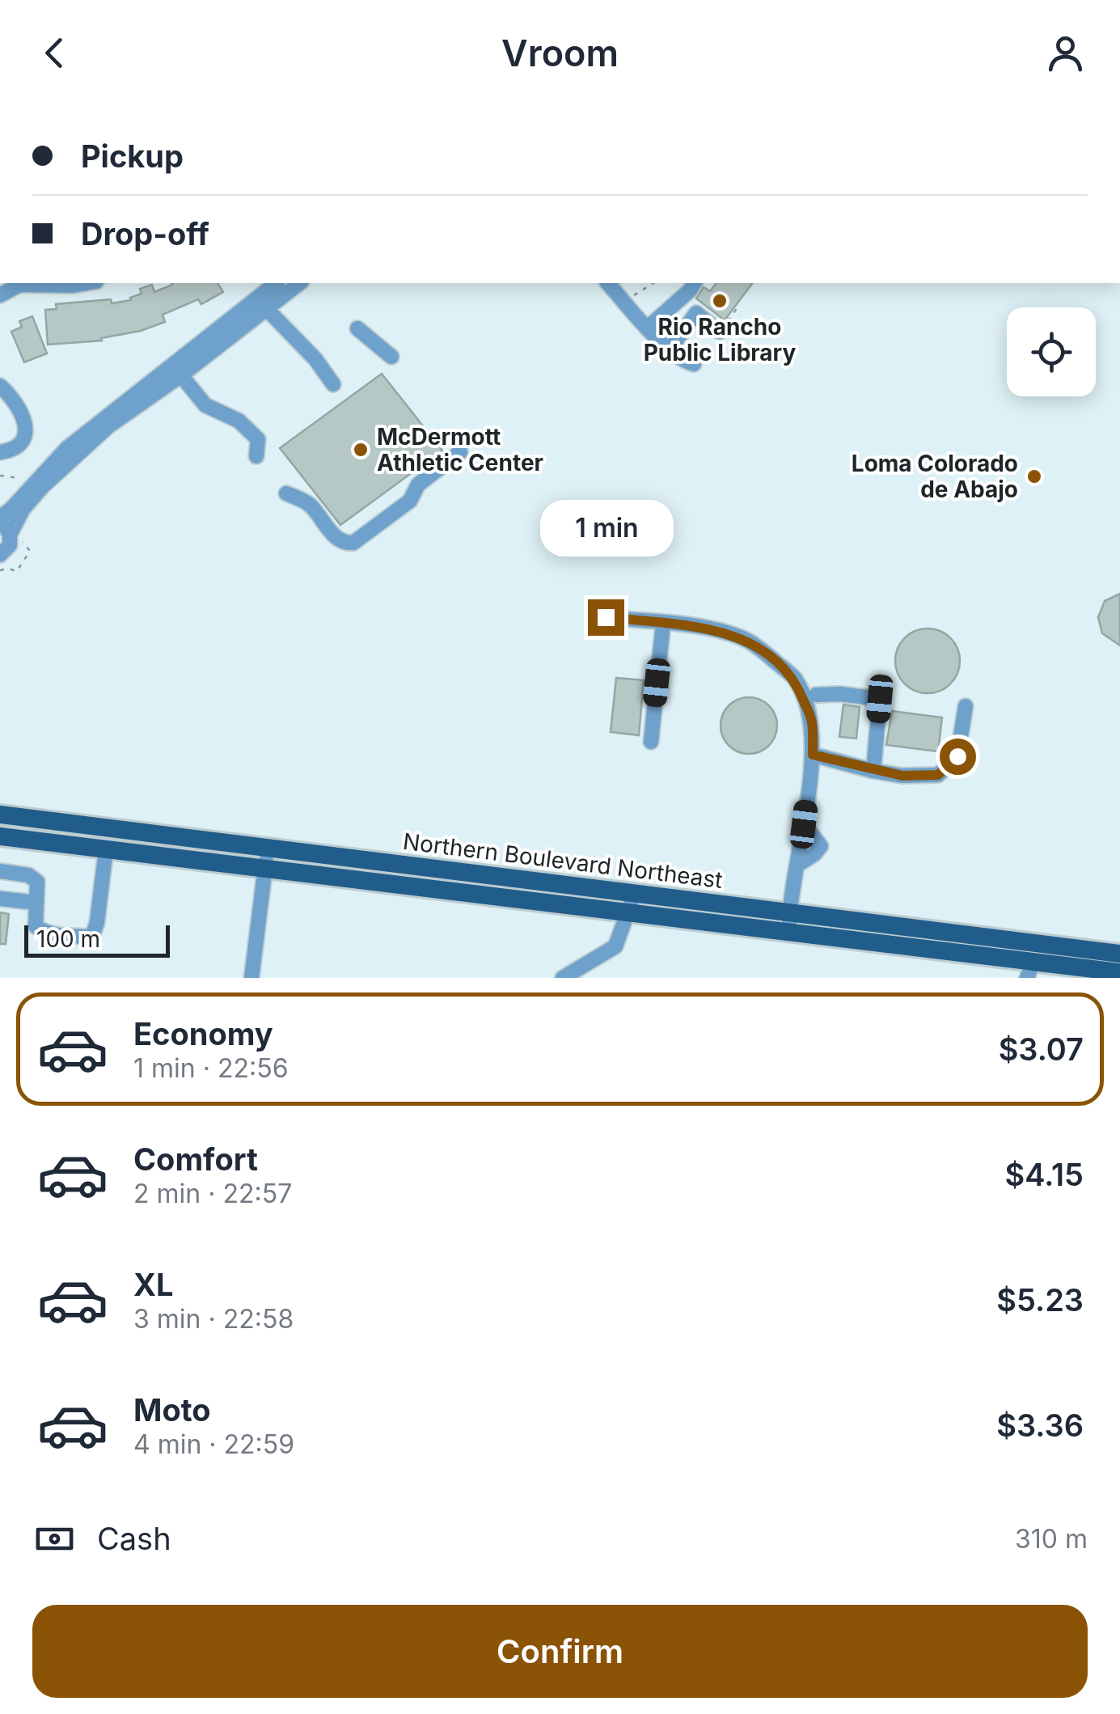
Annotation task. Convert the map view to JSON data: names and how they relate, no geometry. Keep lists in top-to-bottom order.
{
  "streets": {
    "main road": ["Northern Boulevard Northeast"]
  },
  "places": ["Rio Rancho Public Library", "McDermott Athletic Center", "Loma Colorado de Abajo"],
  "scale_bar": "100 m",
  "page": {
    "header": "Vroom",
    "banner": ["Pickup", "Drop-off"],
    "bubble": "1 min",
    "scale": "100 m",
    "list": [
      {
        "name": "Economy",
        "note": "1 min · 22:56",
        "value": "$3.07"
      },
      {
        "name": "Comfort",
        "note": "2 min · 22:57",
        "value": "$4.15"
      },
      {
        "name": "XL",
        "note": "3 min · 22:58",
        "value": "$5.23"
      },
      {
        "name": "Moto",
        "note": "4 min · 22:59",
        "value": "$3.36"
      }
    ],
    "pay": ["Cash", "310 m"],
    "buttons": "Confirm"
  }
}
